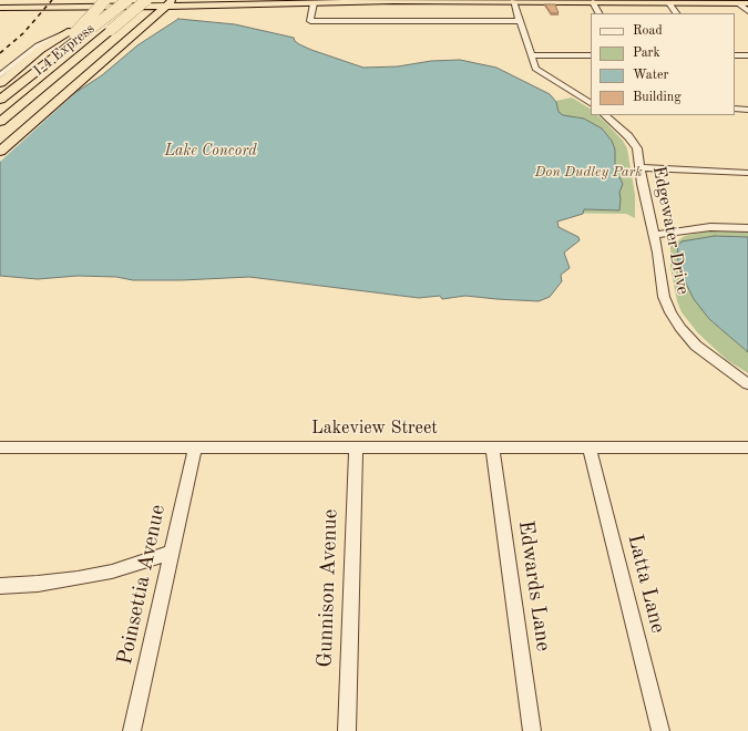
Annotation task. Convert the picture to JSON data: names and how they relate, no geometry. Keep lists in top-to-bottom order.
{
  "streets": {
    "highway": ["I-4 Express"],
    "street": [
      "Edgewater Drive",
      "Lakeview Street",
      "Latta Lane",
      "Poinsettia Avenue",
      "Edwards Lane",
      "Gunnison Avenue"
    ]
  },
  "crossings": [
    ["Lakeview Street", "Latta Lane"],
    ["Lakeview Street", "Poinsettia Avenue"],
    ["Lakeview Street", "Edwards Lane"],
    ["Lakeview Street", "Gunnison Avenue"]
  ],
  "water": ["Lake Concord"],
  "parks": ["Don Dudley Park"],
  "legend": [
    "Road",
    "Park",
    "Water",
    "Building"
  ]
}
